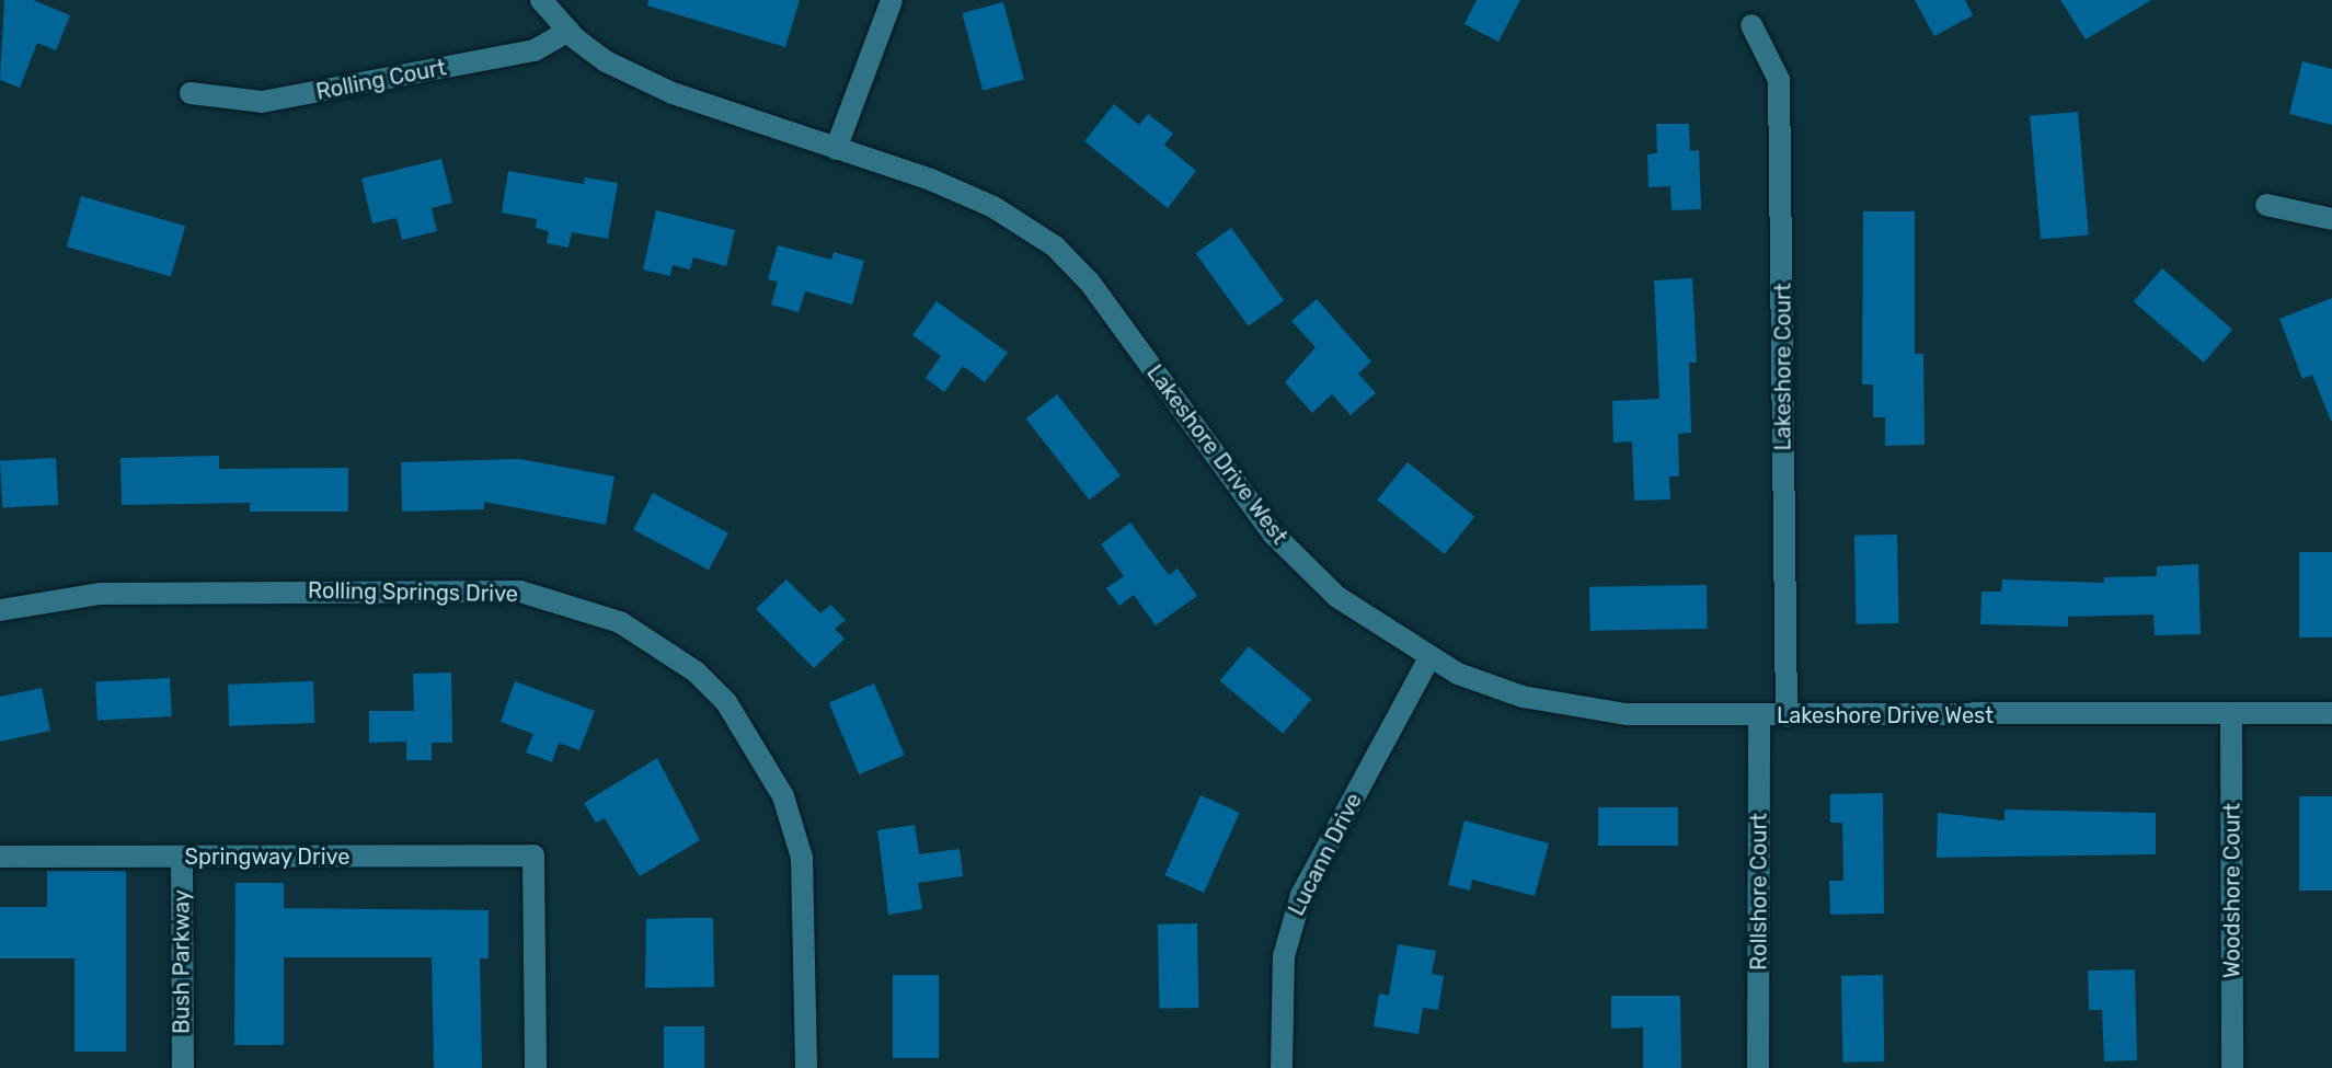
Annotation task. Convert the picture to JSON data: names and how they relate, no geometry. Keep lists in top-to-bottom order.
{
  "streets": {
    "street": [
      "Rolling Court",
      "Lakeshore Court",
      "Lakeshore Drive West",
      "Rolling Springs Drive",
      "Lucann Drive",
      "Springway Drive",
      "Woodshore Court",
      "Rollshore Court",
      "Bush Parkway"
    ]
  },
  "crossings": [
    ["Rolling Court", "Lakeshore Drive West"],
    ["Lakeshore Court", "Lakeshore Drive West"],
    ["Lakeshore Drive West", "Lucann Drive"],
    ["Lakeshore Drive West", "Woodshore Court"],
    ["Lakeshore Drive West", "Rollshore Court"],
    ["Springway Drive", "Bush Parkway"]
  ]
}
